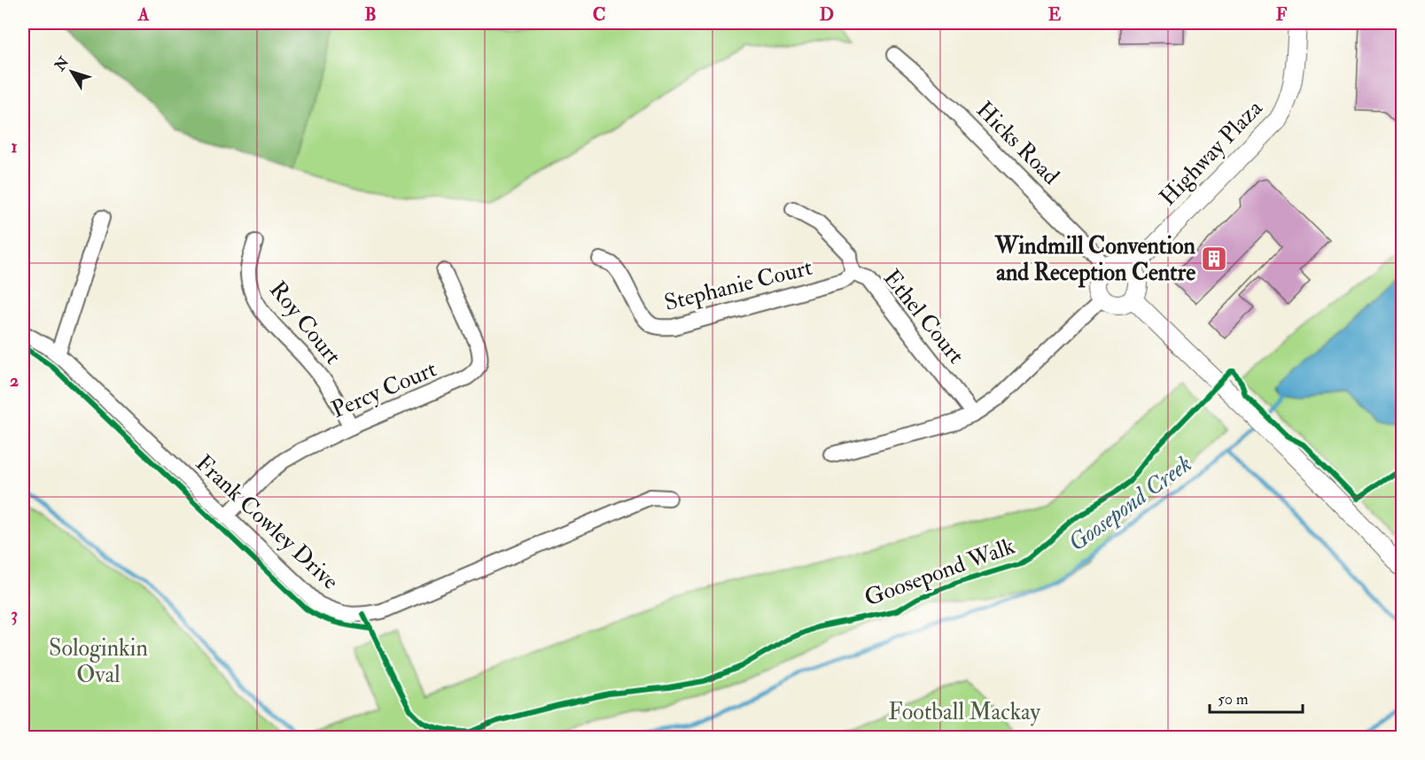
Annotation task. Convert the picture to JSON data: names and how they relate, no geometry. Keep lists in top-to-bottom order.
{
  "streets": {
    "street": [
      "Hicks Road",
      "Highway Plaza",
      "Stephanie Court",
      "Ethel Court",
      "Roy Court",
      "Percy Court",
      "Frank Cowley Drive"
    ],
    "cycle path": ["Goosepond Walk"]
  },
  "crossings": [
    ["Hicks Road", "Highway Plaza"],
    ["Stephanie Court", "Ethel Court"],
    ["Roy Court", "Percy Court"],
    ["Percy Court", "Frank Cowley Drive"]
  ],
  "water": ["Goosepond Creek"],
  "parks": ["Sologinkin Oval", "Football Mackay"],
  "places": {
    "building": ["Windmill Convention and Reception Centre"]
  },
  "scale_bar": "50 m",
  "north": "top left",
  "grid": {
    "columns": [
      "A",
      "B",
      "C",
      "D",
      "E",
      "F"
    ],
    "rows": ["1", "2", "3"]
  }
}
